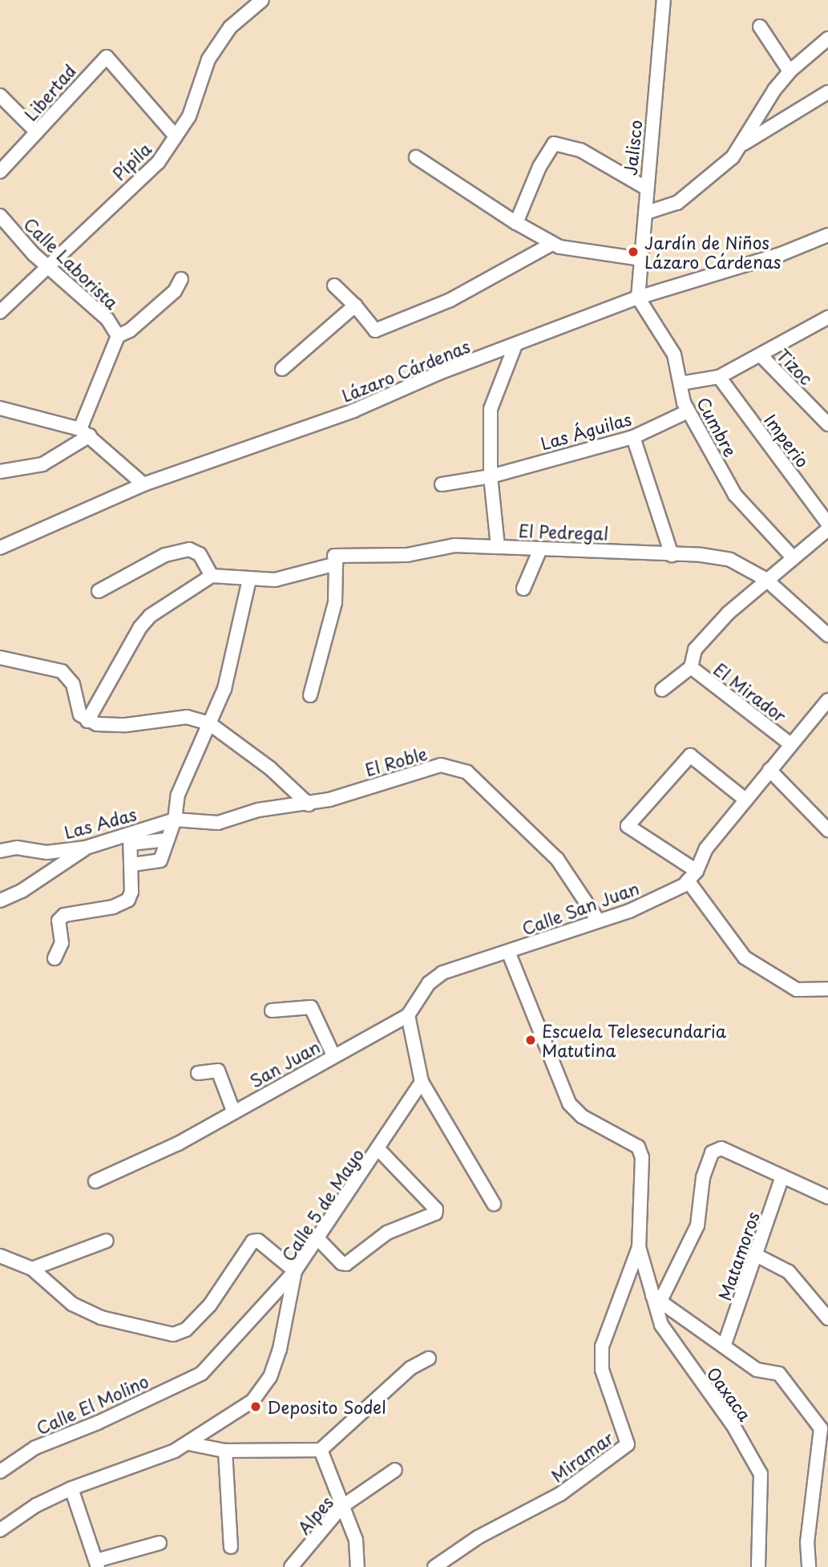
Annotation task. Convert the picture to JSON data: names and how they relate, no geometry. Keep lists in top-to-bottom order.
{
  "streets": {
    "street": [
      "Libertad",
      "Jalisco",
      "Pípila",
      "Calle Laborista",
      "Tizoc",
      "Lázaro Cárdenas",
      "Cumbre",
      "Las Águilas",
      "Imperio",
      "El Pedregal",
      "El Mirador",
      "El Roble",
      "Las Adas",
      "Calle San Juan",
      "San Juan",
      "Calle 5 de Mayo",
      "Matamoros",
      "Oaxaca",
      "Calle El Molino",
      "Miramar",
      "Alpes"
    ]
  },
  "crossings": [
    ["Libertad", "Pípila"],
    ["Jalisco", "Lázaro Cárdenas"],
    ["Jalisco", "Cumbre"],
    ["Pípila", "Calle Laborista"],
    ["Lázaro Cárdenas", "Cumbre"],
    ["Cumbre", "Las Águilas"],
    ["El Roble", "Las Adas"],
    ["El Roble", "Calle San Juan"],
    ["Calle San Juan", "San Juan"],
    ["Calle 5 de Mayo", "Calle El Molino"],
    ["Oaxaca", "Miramar"]
  ],
  "places": ["Jardín de Niños Lázaro Cárdenas", "Escuela Telesecundaria Matutina", "Deposito Sodel"]
}
